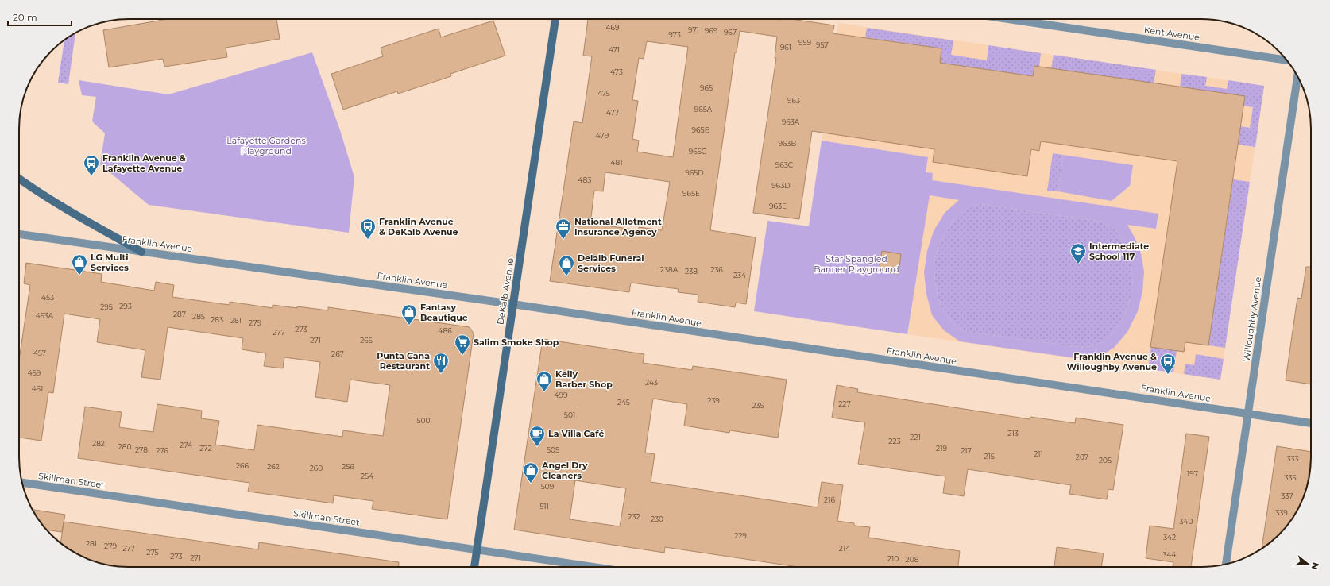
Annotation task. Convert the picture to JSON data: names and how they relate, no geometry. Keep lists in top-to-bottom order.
{
  "streets": {
    "main road": ["DeKalb Avenue"],
    "street": [
      "Kent Avenue",
      "Franklin Avenue",
      "Willoughby Avenue",
      "Skillman Street"
    ]
  },
  "crossings": [
    ["Franklin Avenue", "DeKalb Avenue"],
    ["Franklin Avenue", "Willoughby Avenue"],
    ["DeKalb Avenue", "Skillman Street"]
  ],
  "parks": ["Lafayette Gardens Playground", "Star Spangled Banner Playground"],
  "places": {
    "bus stop": ["Franklin Avenue & Lafayette Avenue", "Franklin Avenue & DeKalb Avenue", "Franklin Avenue & Willoughby Avenue"],
    "office": ["National Allotment Insurance Agency"],
    "school or university": ["Intermediate School 117"],
    "shop": [
      "LG Multi Services",
      "Delalb Funeral Services",
      "Fantasy Beautique",
      "Keily Barber Shop",
      "Angel Dry Cleaners"
    ],
    "supermarket": ["Salim Smoke Shop"],
    "restaurant": ["Punta Cana Restaurant"],
    "cafe": ["La Villa Café"]
  },
  "house_numbers": [
    "469",
    "971",
    "969",
    "967",
    "973",
    "959",
    "957",
    "961",
    "471",
    "473",
    "965",
    "475",
    "963",
    "965A",
    "477",
    "963A",
    "965B",
    "479",
    "963B",
    "965C",
    "481",
    "963C",
    "965D",
    "483",
    "963D",
    "965E",
    "963E",
    "238A",
    "236",
    "238",
    "234",
    "453",
    "293",
    "295",
    "287",
    "453A",
    "285",
    "283",
    "281",
    "279",
    "273",
    "486",
    "277",
    "271",
    "265",
    "457",
    "267",
    "459",
    "243",
    "461",
    "499",
    "239",
    "245",
    "227",
    "235",
    "501",
    "500",
    "213",
    "221",
    "223",
    "282",
    "274",
    "280",
    "272",
    "219",
    "278",
    "505",
    "276",
    "217",
    "211",
    "215",
    "207",
    "333",
    "205",
    "266",
    "262",
    "256",
    "260",
    "197",
    "254",
    "335",
    "509",
    "337",
    "216",
    "511",
    "339",
    "232",
    "230",
    "340",
    "229",
    "342",
    "281",
    "279",
    "277",
    "214",
    "275",
    "344",
    "273",
    "271",
    "210",
    "208"
  ],
  "scale_bar": "20 m",
  "north": "right"
}
